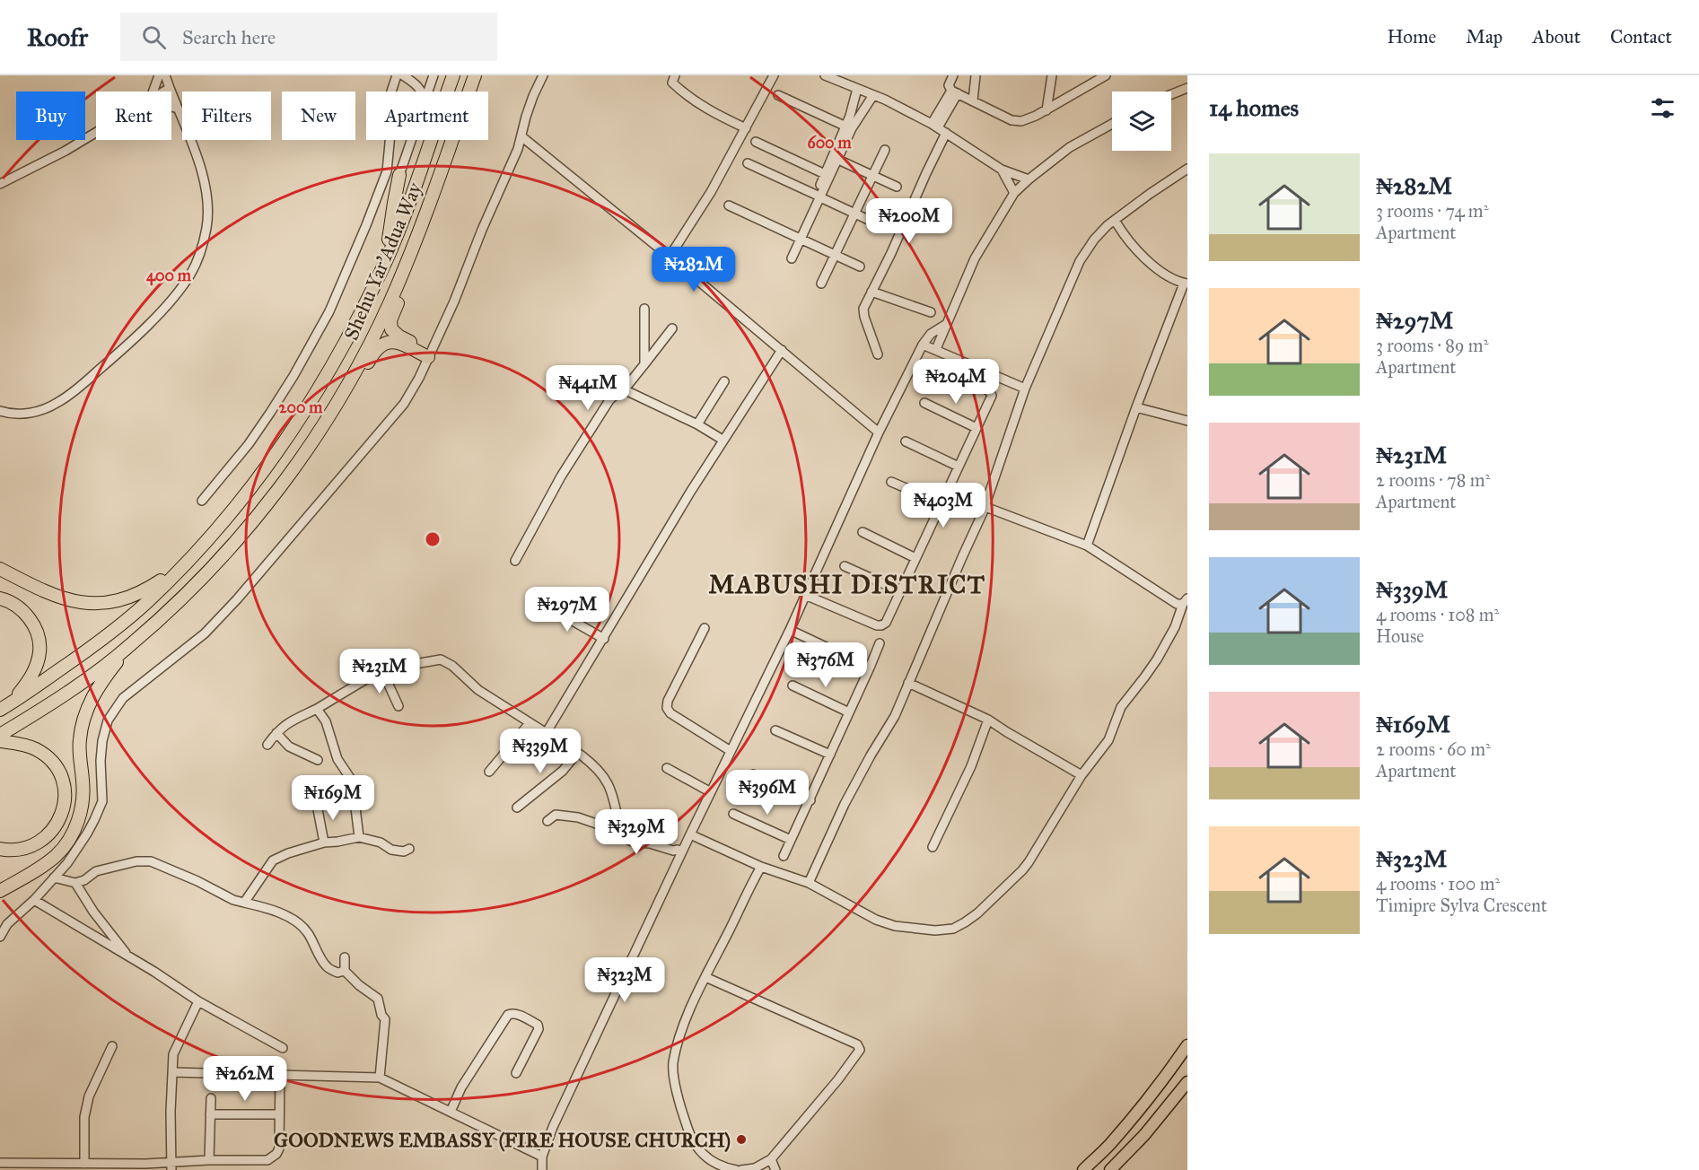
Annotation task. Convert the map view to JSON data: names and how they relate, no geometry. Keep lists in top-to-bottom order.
{
  "streets": {
    "highway": ["Shehu Yar'Adua Way"]
  },
  "districts": ["MABUSHI DISTRICT"],
  "places": ["GOODNEWS EMBASSY (FIRE HOUSE CHURCH)"],
  "page": {
    "header": "Roofr",
    "search": "Search here",
    "nav": [
      "Home",
      "Map",
      "About",
      "Contact"
    ],
    "heading": "14 homes",
    "chip": [
      "Buy",
      "Rent",
      "Filters",
      "New",
      "Apartment"
    ],
    "list": [
      {
        "name": "₦282M",
        "note": "3 rooms · 74 m² · Apartment"
      },
      {
        "name": "₦297M",
        "note": "3 rooms · 89 m² · Apartment"
      },
      {
        "name": "₦231M",
        "note": "2 rooms · 78 m² · Apartment"
      },
      {
        "name": "₦339M",
        "note": "4 rooms · 108 m² · House"
      },
      {
        "name": "₦169M",
        "note": "2 rooms · 60 m² · Apartment"
      },
      {
        "name": "₦323M",
        "note": "4 rooms · 100 m² · Timipre Sylva Crescent"
      }
    ],
    "price": [
      "₦200M",
      "₦282M",
      "₦204M",
      "₦441M",
      "₦403M",
      "₦297M",
      "₦376M",
      "₦231M",
      "₦339M",
      "₦396M",
      "₦169M",
      "₦329M",
      "₦323M",
      "₦262M"
    ]
  },
  "rings": ["600 m", "400 m", "200 m"]
}
